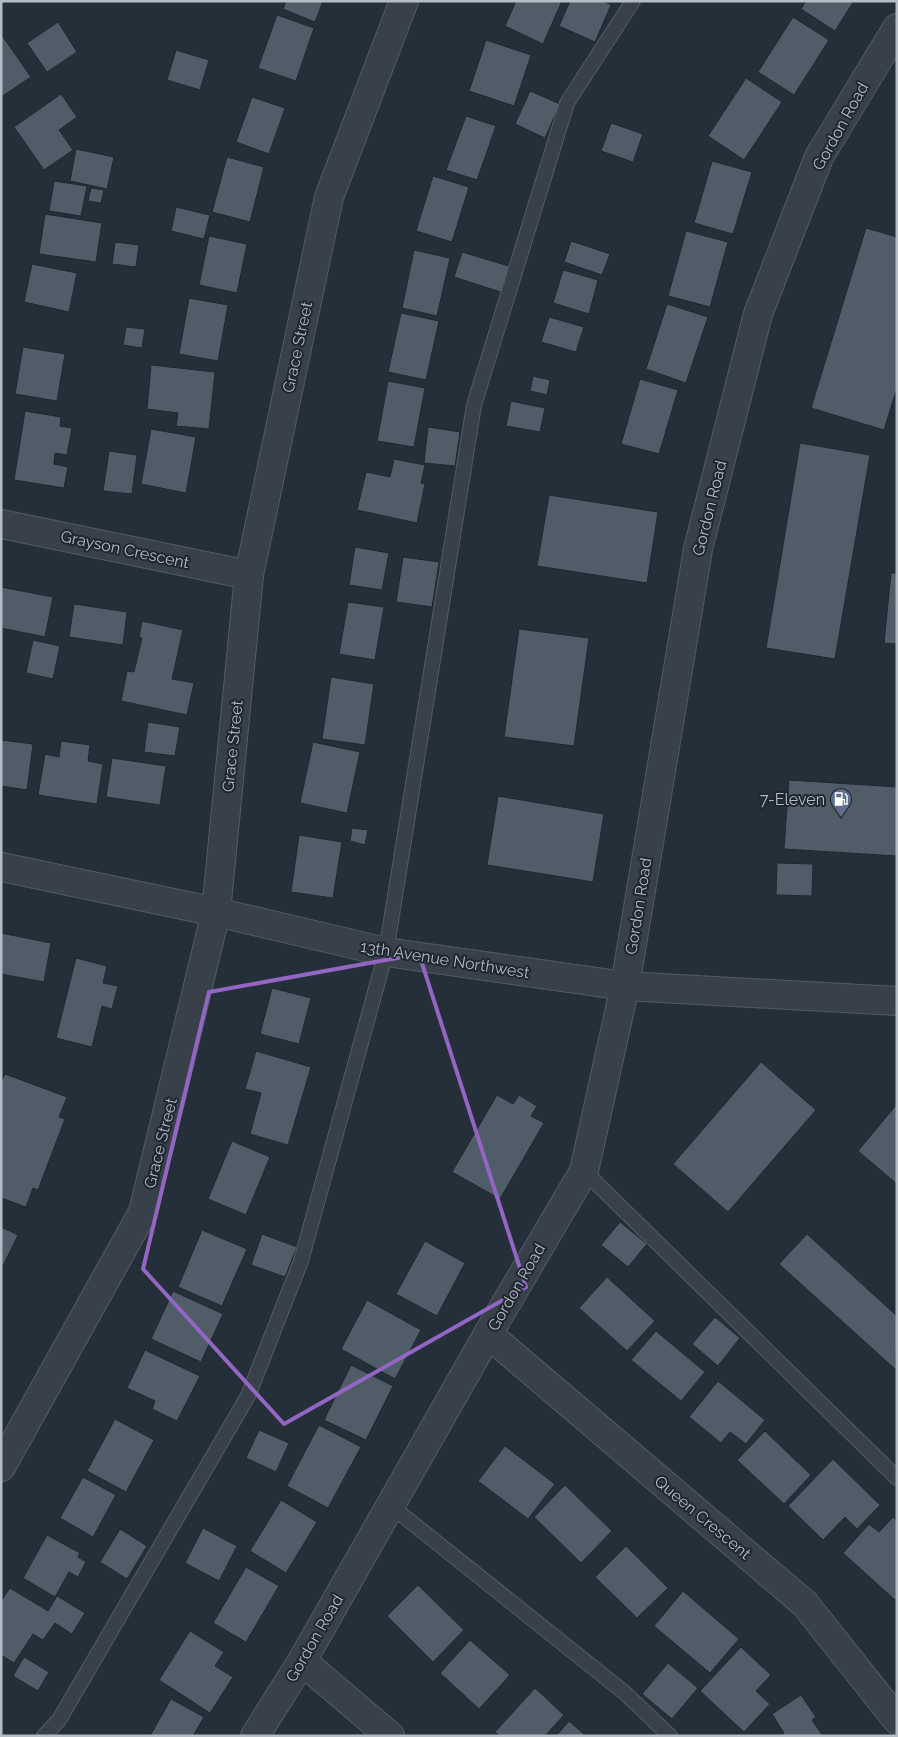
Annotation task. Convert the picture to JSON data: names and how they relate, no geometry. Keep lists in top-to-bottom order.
{
  "streets": {
    "street": [
      "Gordon Road",
      "Grace Street",
      "Grayson Crescent",
      "13th Avenue Northwest",
      "Queen Crescent"
    ]
  },
  "crossings": [
    ["Gordon Road", "13th Avenue Northwest"],
    ["Gordon Road", "Queen Crescent"],
    ["Grace Street", "Grayson Crescent"],
    ["Grace Street", "13th Avenue Northwest"]
  ],
  "places": {
    "fuel station": ["7-Eleven"]
  }
}
